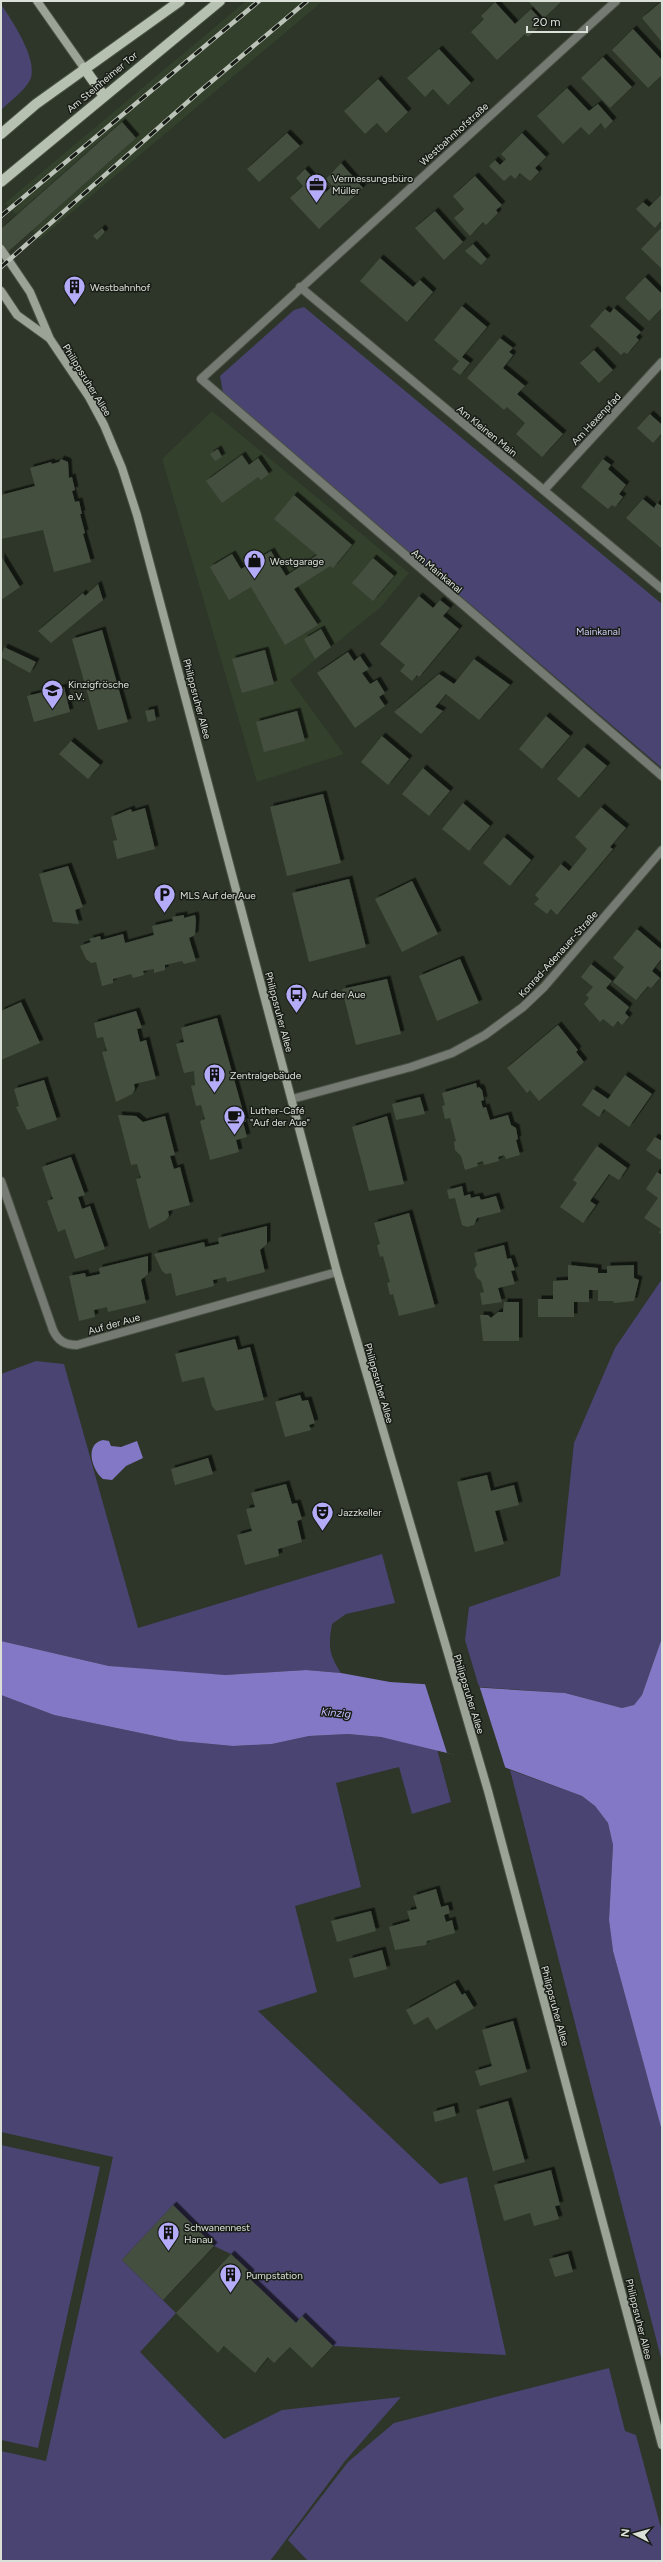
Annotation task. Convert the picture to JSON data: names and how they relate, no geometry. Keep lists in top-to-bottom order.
{
  "streets": {
    "main road": ["Am Steinheimer Tor", "Philippsruher Allee"],
    "street": [
      "Westbahnhofstraße",
      "Am Hexenpfad",
      "Am Kleinen Main",
      "Am Mainkanal",
      "Konrad-Adenauer-Straße",
      "Auf der Aue"
    ]
  },
  "crossings": [
    ["Westbahnhofstraße", "Am Kleinen Main"],
    ["Westbahnhofstraße", "Am Mainkanal"],
    ["Philippsruher Allee", "Konrad-Adenauer-Straße"],
    ["Philippsruher Allee", "Auf der Aue"],
    ["Am Hexenpfad", "Am Kleinen Main"]
  ],
  "water": ["Kinzig"],
  "parks": ["Mainkanal"],
  "places": {
    "office": ["Vermessungsbüro Müller"],
    "building": [
      "Westbahnhof",
      "Zentralgebäude",
      "Schwanennest Hanau",
      "Pumpstation"
    ],
    "shop": ["Westgarage"],
    "school or university": ["Kinzigfrösche e.V."],
    "parking": ["MLS Auf der Aue"],
    "bus stop": ["Auf der Aue"],
    "cafe": ["Luther-Café \"Auf der Aue\""],
    "theatre": ["Jazzkeller"]
  },
  "scale_bar": "20 m",
  "north": "left"
}
